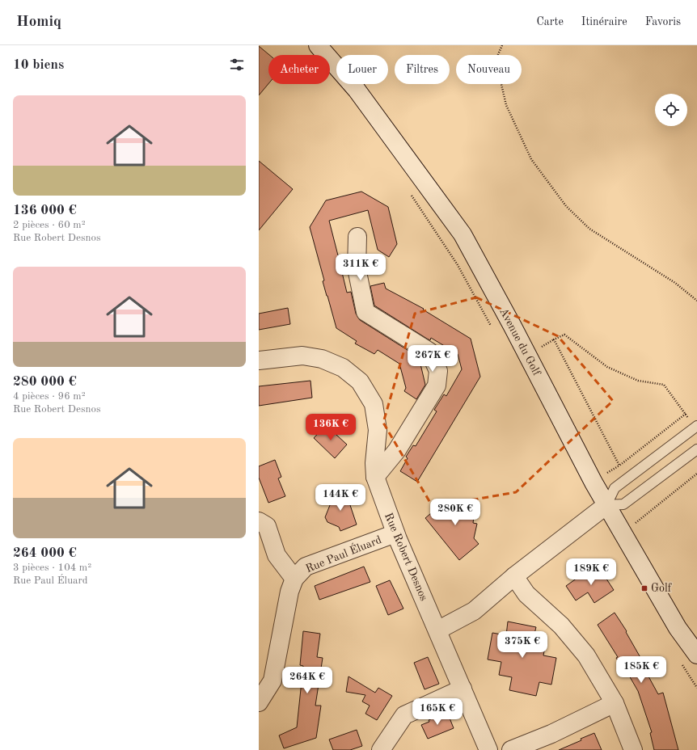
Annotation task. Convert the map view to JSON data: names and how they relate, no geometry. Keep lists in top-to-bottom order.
{
  "streets": {
    "street": ["Avenue du Golf", "Rue Paul Éluard", "Rue Robert Desnos"]
  },
  "crossings": [
    ["Rue Paul Éluard", "Rue Robert Desnos"]
  ],
  "places": {
    "transit": ["Golf"]
  },
  "page": {
    "header": "Homiq",
    "nav": ["Carte", "Itinéraire", "Favoris"],
    "heading": "10 biens",
    "chip": [
      "Acheter",
      "Louer",
      "Filtres",
      "Nouveau"
    ],
    "list": [
      {
        "name": "136 000 €",
        "note": "2 pièces · 60 m² · Rue Robert Desnos"
      },
      {
        "name": "280 000 €",
        "note": "4 pièces · 96 m² · Rue Robert Desnos"
      },
      {
        "name": "264 000 €",
        "note": "3 pièces · 104 m² · Rue Paul Éluard"
      }
    ],
    "price": [
      "311K €",
      "267K €",
      "136K €",
      "144K €",
      "280K €",
      "189K €",
      "375K €",
      "185K €",
      "264K €",
      "165K €"
    ]
  }
}
